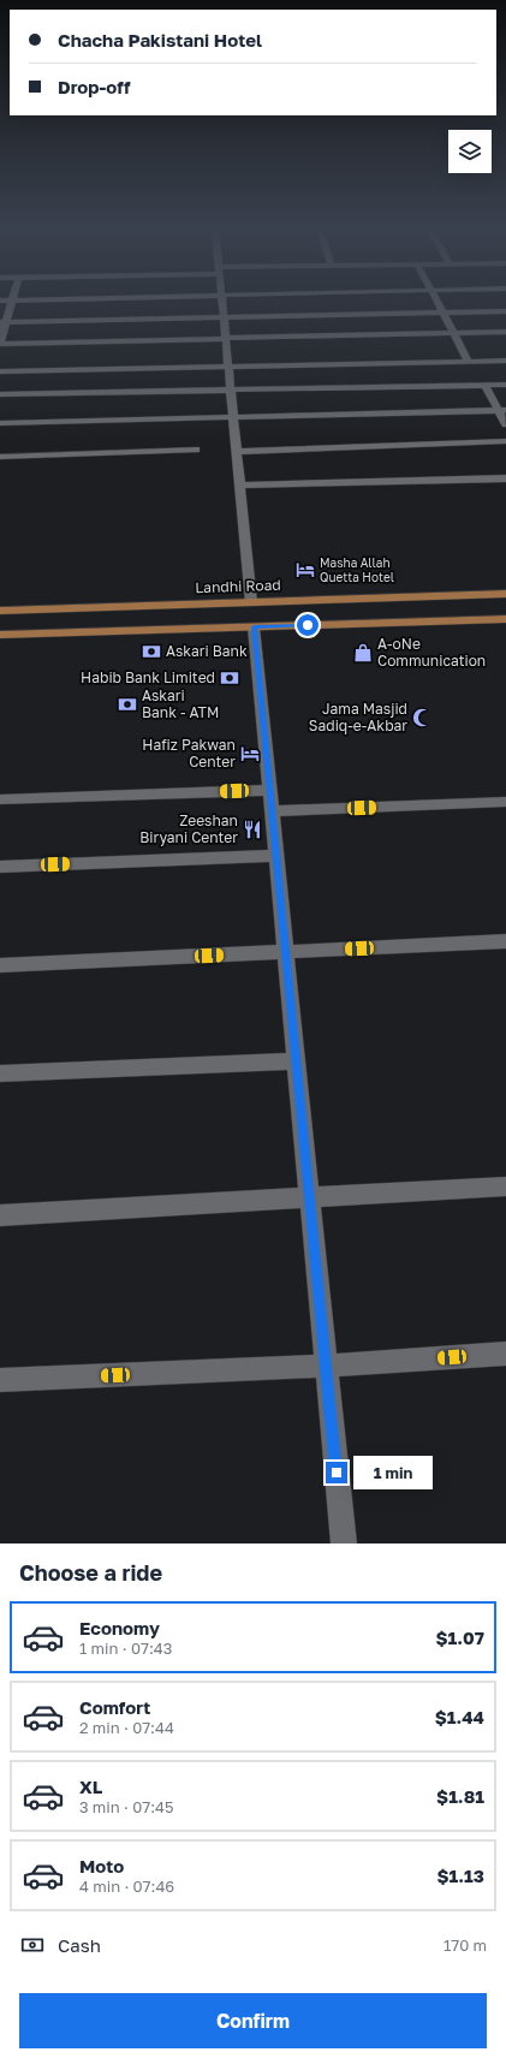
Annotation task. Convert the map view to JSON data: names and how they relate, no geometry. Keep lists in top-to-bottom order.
{
  "streets": {
    "main road": ["Landhi Road"]
  },
  "places": {
    "hotel": ["Masha Allah Quetta Hotel", "Hafiz Pakwan Center"],
    "bank": ["Askari Bank", "Habib Bank Limited", "Askari Bank - ATM"],
    "shop": ["A-oNe Communication"],
    "mosque": ["Jama Masjid Sadiq-e-Akbar"],
    "restaurant": ["Zeeshan Biryani Center"]
  },
  "page": {
    "banner": ["Chacha Pakistani Hotel", "Drop-off"],
    "bubble": "1 min",
    "heading": "Choose a ride",
    "list": [
      {
        "name": "Economy",
        "note": "1 min · 07:43",
        "value": "$1.07"
      },
      {
        "name": "Comfort",
        "note": "2 min · 07:44",
        "value": "$1.44"
      },
      {
        "name": "XL",
        "note": "3 min · 07:45",
        "value": "$1.81"
      },
      {
        "name": "Moto",
        "note": "4 min · 07:46",
        "value": "$1.13"
      }
    ],
    "pay": ["Cash", "170 m"],
    "buttons": "Confirm"
  }
}
